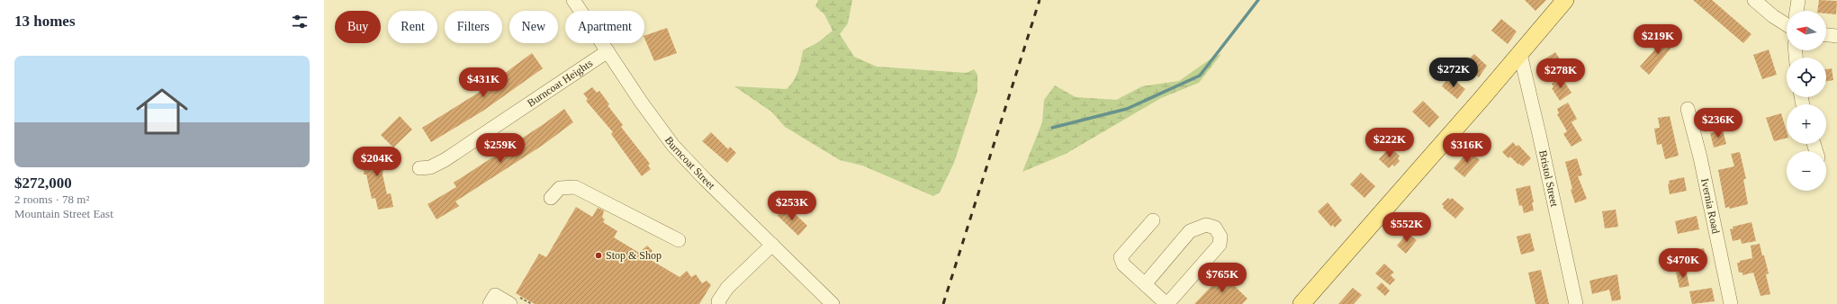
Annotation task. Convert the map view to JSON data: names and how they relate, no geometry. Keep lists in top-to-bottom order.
{
  "streets": {
    "street": [
      "Burncoat Heights",
      "Burncoat Street",
      "Bristol Street",
      "Ivernia Road"
    ]
  },
  "crossings": [
    ["Burncoat Heights", "Burncoat Street"]
  ],
  "places": ["Stop & Shop"],
  "north": "left",
  "page": {
    "heading": "13 homes",
    "map_buttons": ["+", "−"],
    "chip": [
      "Buy",
      "Rent",
      "Filters",
      "New",
      "Apartment"
    ],
    "price": [
      "$219K",
      "$272K",
      "$278K",
      "$431K",
      "$236K",
      "$222K",
      "$259K",
      "$316K",
      "$204K",
      "$253K",
      "$552K",
      "$470K",
      "$765K"
    ],
    "list": [
      {
        "name": "$272,000",
        "note": "2 rooms · 78 m² · Mountain Street East"
      }
    ]
  }
}
